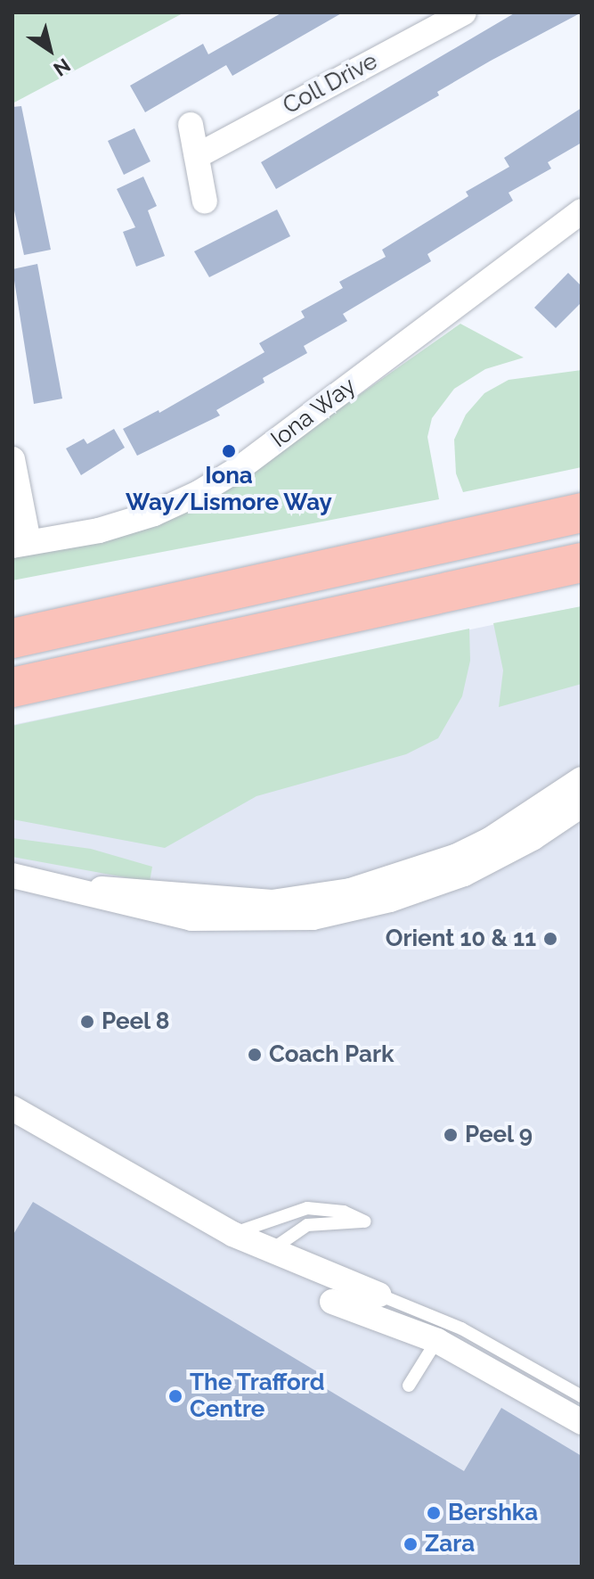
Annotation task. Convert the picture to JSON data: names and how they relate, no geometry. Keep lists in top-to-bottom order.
{
  "streets": {
    "street": ["Coll Drive", "Iona Way"]
  },
  "places": [
    "Iona Way/Lismore Way",
    "Orient 10 & 11",
    "Peel 8",
    "Coach Park",
    "Peel 9",
    "The Trafford Centre",
    "Bershka",
    "Zara"
  ],
  "north": "bottom right"
}
